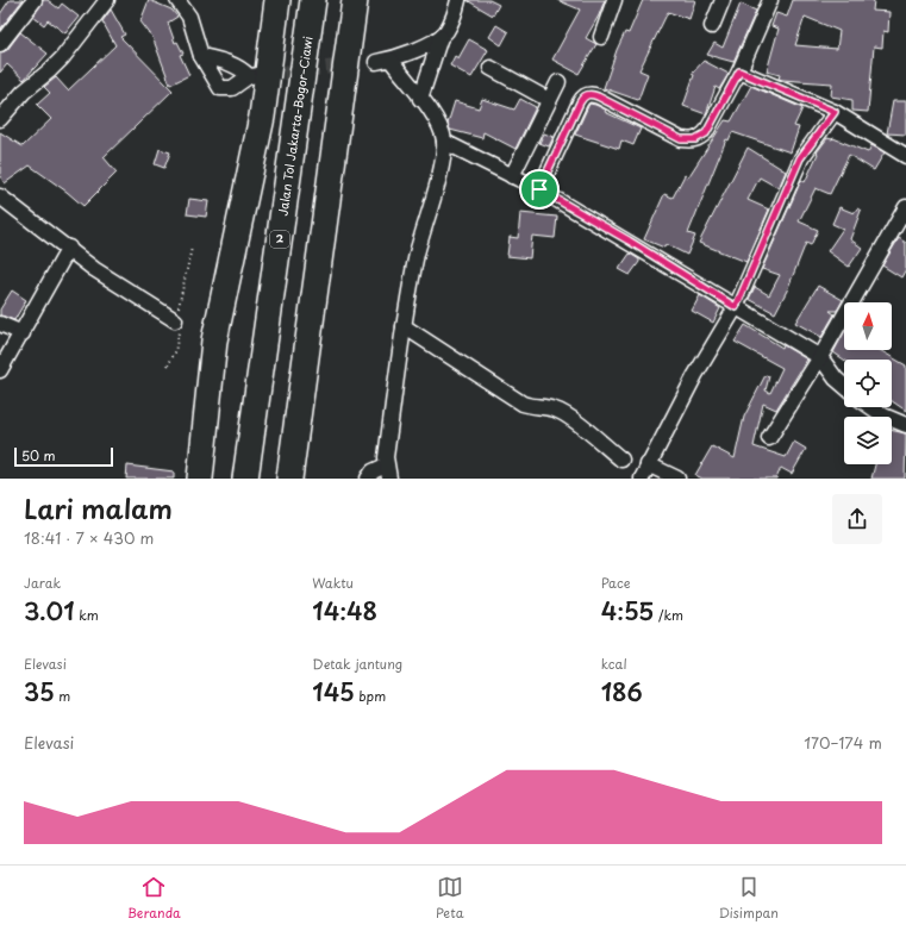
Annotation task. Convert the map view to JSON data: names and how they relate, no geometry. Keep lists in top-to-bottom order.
{
  "streets": {
    "highway": ["Jalan Tol Jakarta–Bogor–Ciawi", "2"]
  },
  "scale_bar": "50 m",
  "north": "top",
  "page": {
    "scale": "50 m",
    "heading": ["Lari malam", "18:41 · 7 × 430 m"],
    "stats": [
      ["Jarak", "3.01 km"],
      ["Waktu", "14:48"],
      ["Pace", "4:55 /km"],
      ["Elevasi", "35 m"],
      ["Detak jantung", "145 bpm"],
      ["kcal", "186"]
    ],
    "chart": ["Elevasi", "170–174 m"],
    "tabs": ["Beranda", "Peta", "Disimpan"]
  }
}
